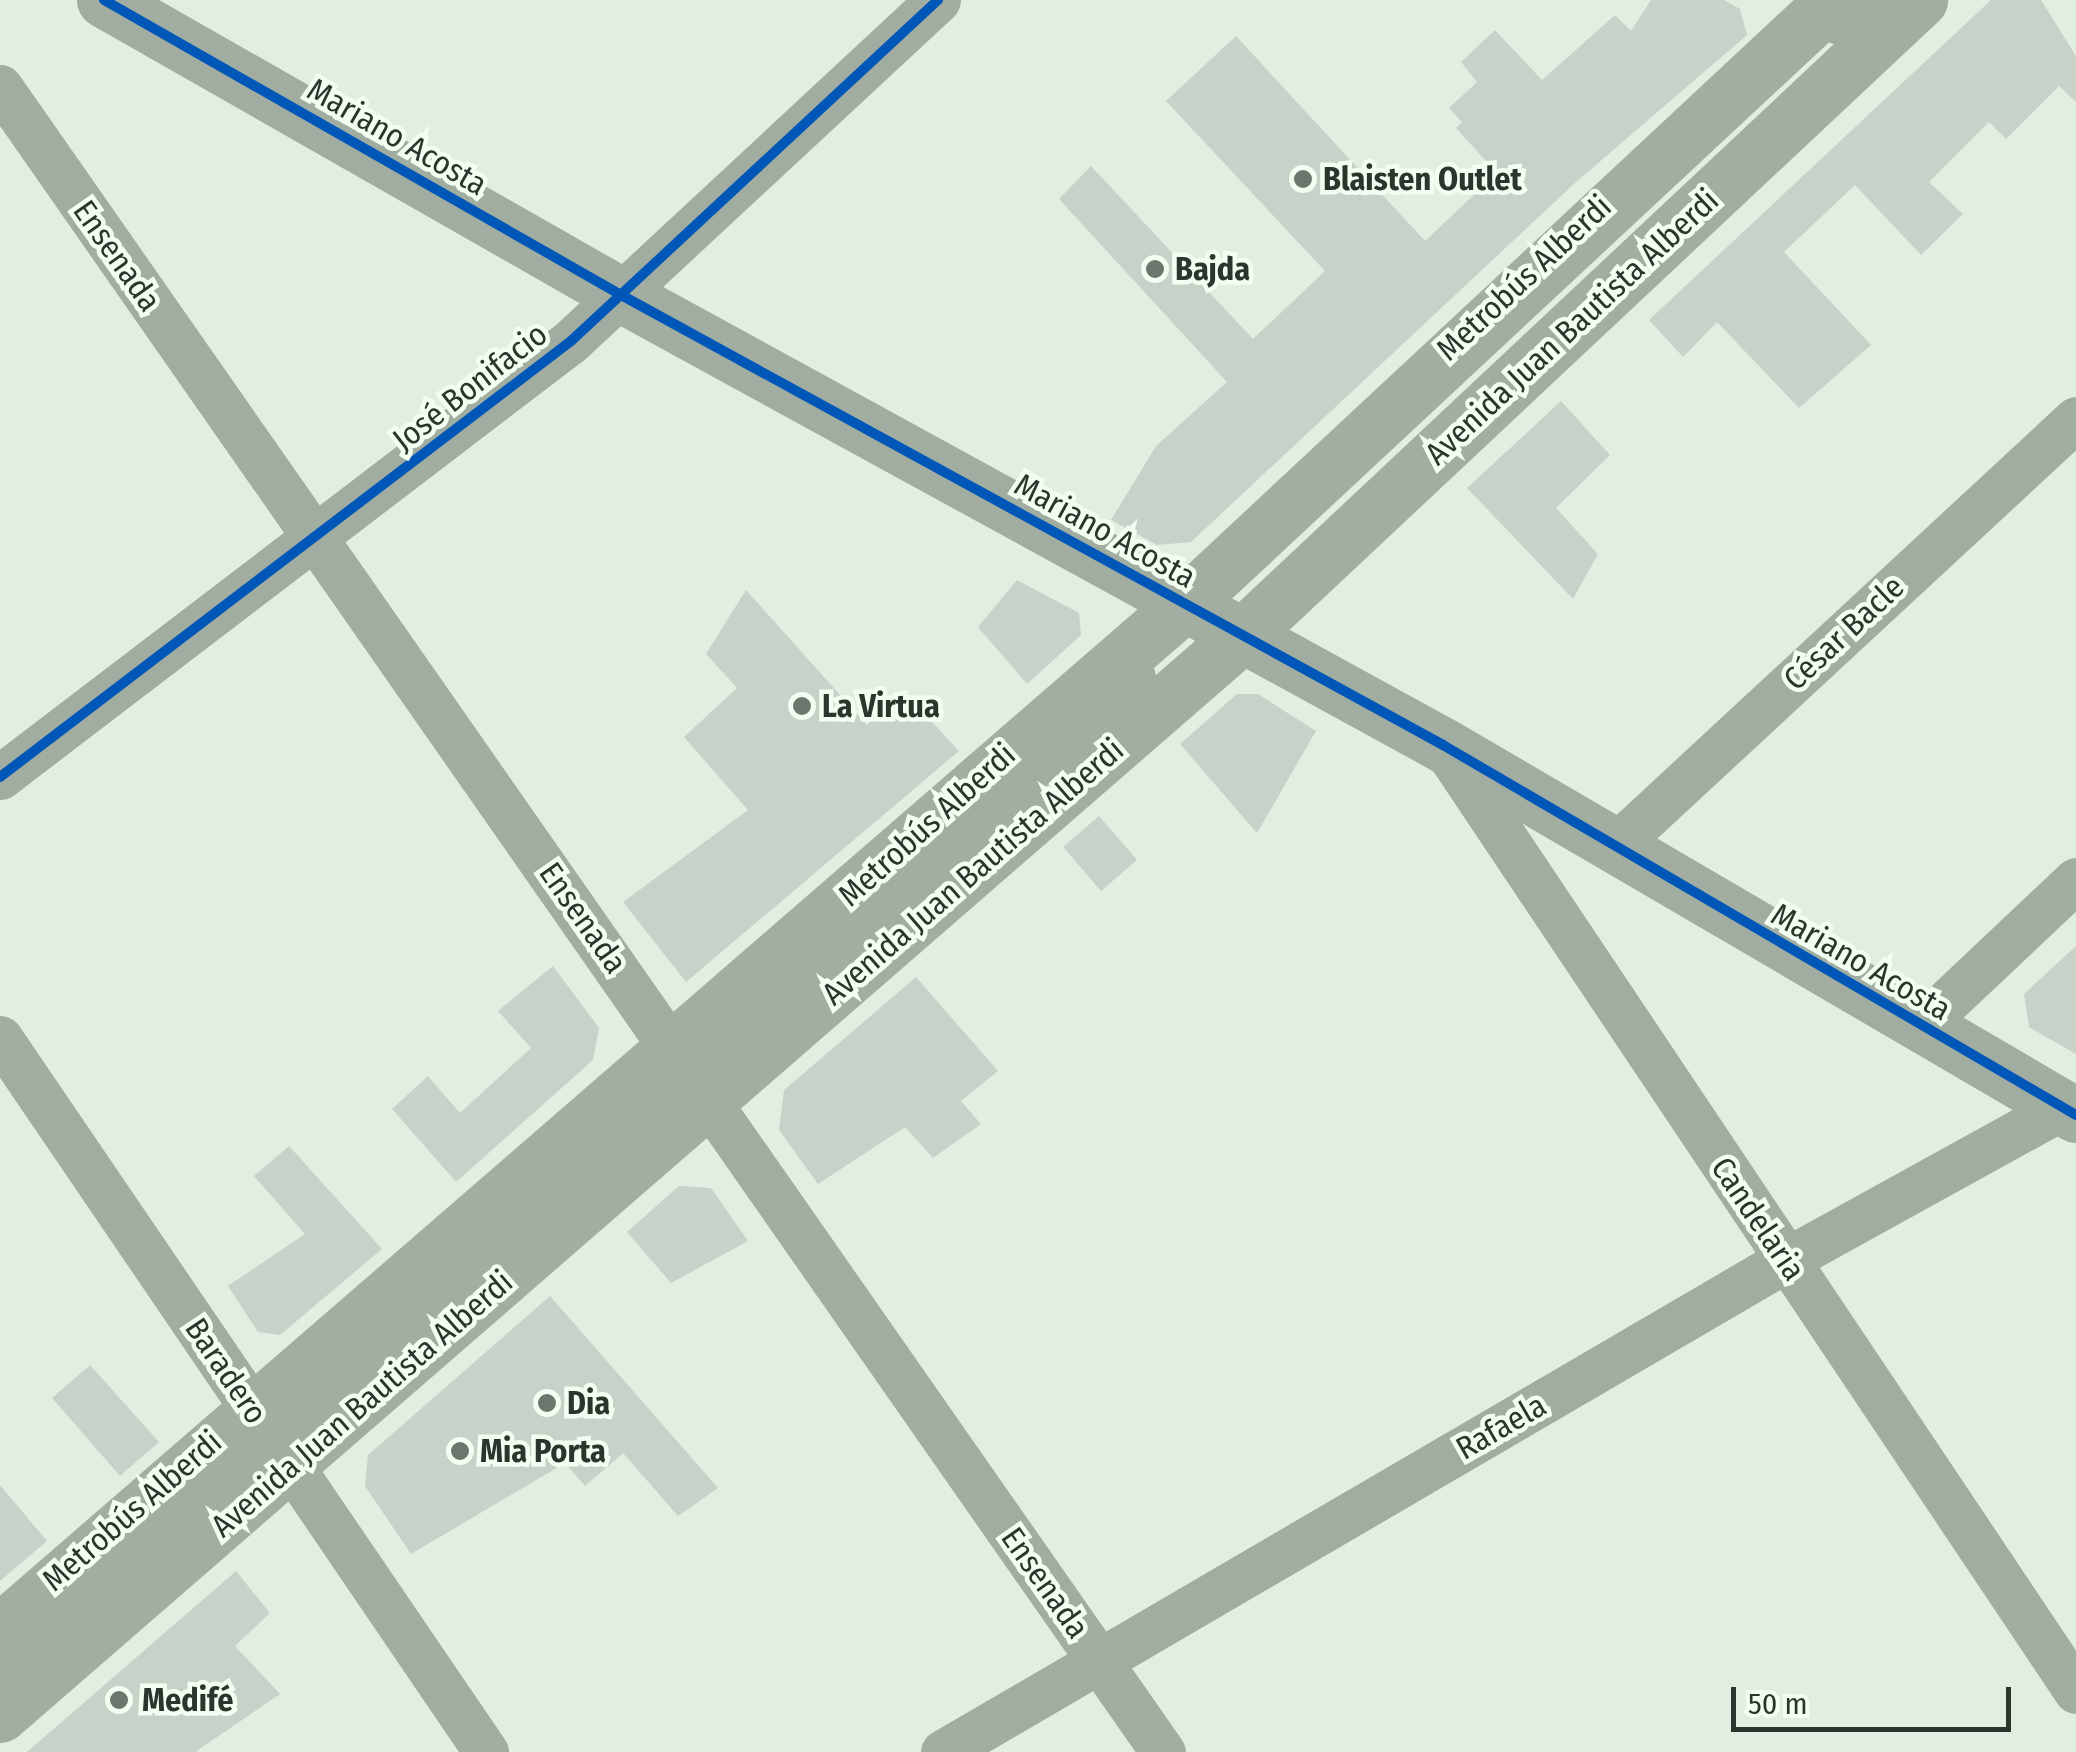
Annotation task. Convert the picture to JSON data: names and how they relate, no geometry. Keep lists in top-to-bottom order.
{
  "streets": {
    "main road": ["Avenida Juan Bautista Alberdi"],
    "street": [
      "Mariano Acosta",
      "Ensenada",
      "José Bonifacio",
      "César Bacle",
      "Candelaria",
      "Baradero",
      "Rafaela"
    ],
    "lane": ["Metrobús Alberdi"]
  },
  "crossings": [
    ["Mariano Acosta", "Avenida Juan Bautista Alberdi"],
    ["Mariano Acosta", "José Bonifacio"],
    ["Mariano Acosta", "César Bacle"],
    ["Mariano Acosta", "Candelaria"],
    ["Mariano Acosta", "Rafaela"],
    ["Ensenada", "Avenida Juan Bautista Alberdi"],
    ["Ensenada", "José Bonifacio"],
    ["Ensenada", "Rafaela"],
    ["Metrobús Alberdi", "Avenida Juan Bautista Alberdi"],
    ["Metrobús Alberdi", "Baradero"],
    ["Avenida Juan Bautista Alberdi", "Baradero"],
    ["Candelaria", "Rafaela"]
  ],
  "places": [
    "Blaisten Outlet",
    "Bajda",
    "La Virtua",
    "Dia",
    "Mia Porta",
    "Medifé"
  ],
  "scale_bar": "50 m"
}
